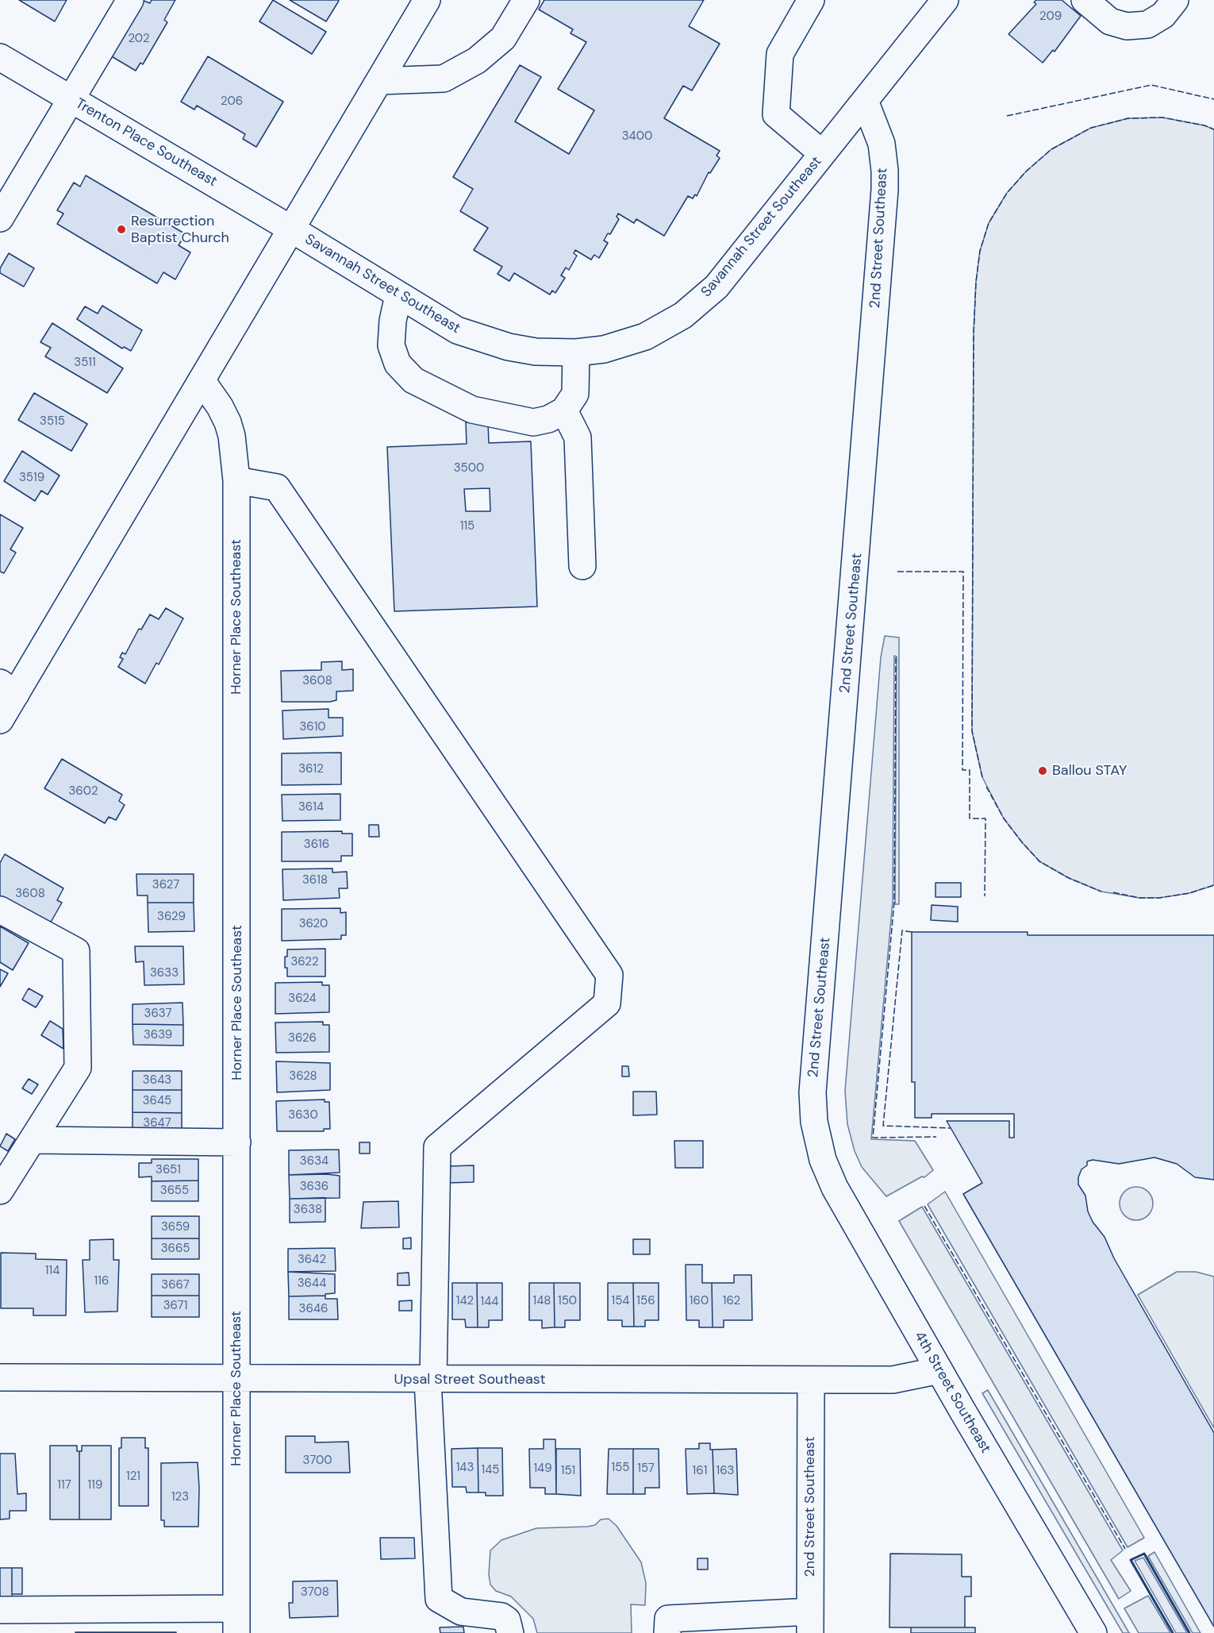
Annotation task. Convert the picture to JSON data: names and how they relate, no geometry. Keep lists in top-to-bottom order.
{
  "streets": {
    "street": [
      "Trenton Place Southeast",
      "Savannah Street Southeast",
      "2nd Street Southeast",
      "Horner Place Southeast",
      "Upsal Street Southeast",
      "4th Street Southeast"
    ]
  },
  "crossings": [
    ["Trenton Place Southeast", "Savannah Street Southeast"],
    ["Savannah Street Southeast", "2nd Street Southeast"],
    ["2nd Street Southeast", "Upsal Street Southeast"],
    ["2nd Street Southeast", "4th Street Southeast"],
    ["Horner Place Southeast", "Upsal Street Southeast"],
    ["Upsal Street Southeast", "4th Street Southeast"]
  ],
  "places": ["Resurrection Baptist Church", "Ballou STAY"],
  "house_numbers": [
    "209",
    "202",
    "206",
    "3400",
    "3511",
    "3515",
    "3500",
    "3519",
    "115",
    "3608",
    "3610",
    "3612",
    "3602",
    "3614",
    "3616",
    "3618",
    "3627",
    "3608",
    "3629",
    "3620",
    "3622",
    "3633",
    "3624",
    "3637",
    "3639",
    "3626",
    "3628",
    "3643",
    "3645",
    "3630",
    "3647",
    "3634",
    "3651",
    "3636",
    "3655",
    "3638",
    "3659",
    "3665",
    "3642",
    "114",
    "116",
    "3644",
    "3667",
    "142",
    "148",
    "150",
    "154",
    "156",
    "160",
    "162",
    "144",
    "3671",
    "3646",
    "3700",
    "143",
    "155",
    "149",
    "157",
    "145",
    "151",
    "161",
    "163",
    "121",
    "117",
    "119",
    "123",
    "3708"
  ]
}
